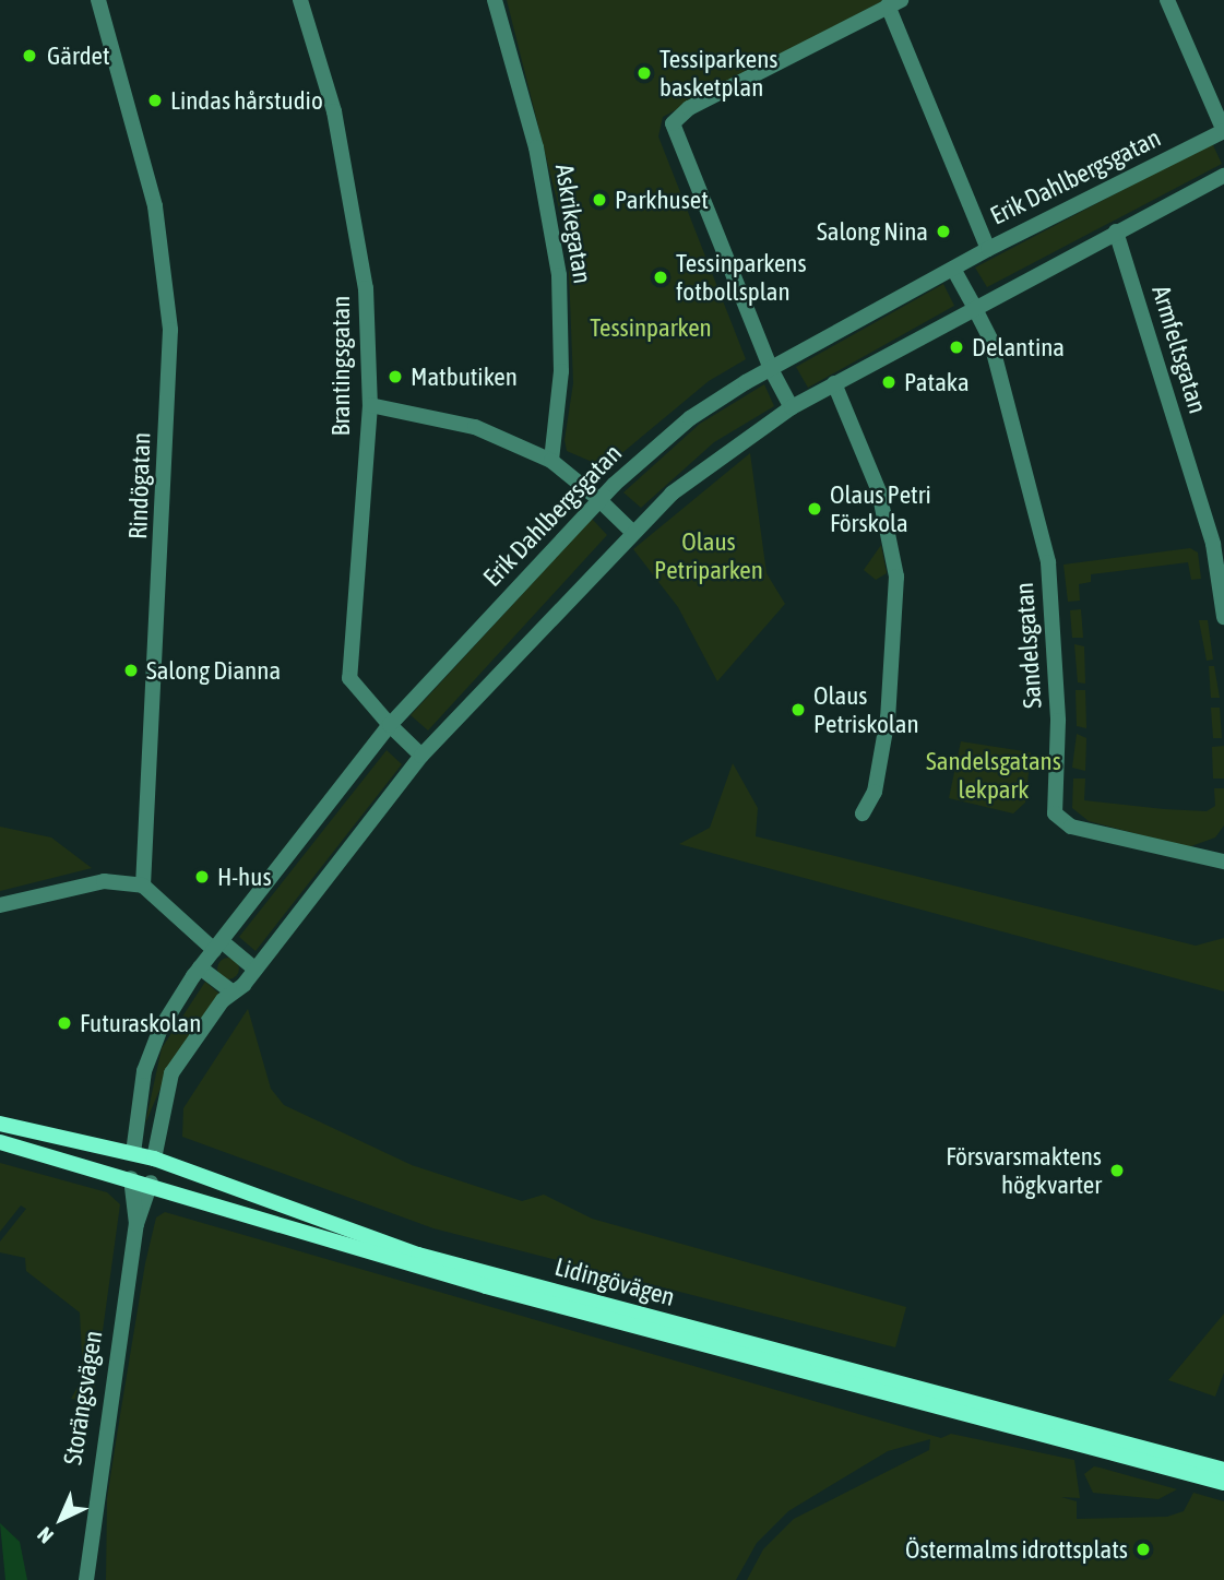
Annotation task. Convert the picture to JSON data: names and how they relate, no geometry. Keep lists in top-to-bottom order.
{
  "streets": {
    "main road": ["Lidingövägen"],
    "street": [
      "Erik Dahlbergsgatan",
      "Askrikegatan",
      "Armfeltsgatan",
      "Brantingsgatan",
      "Rindögatan",
      "Sandelsgatan",
      "Storängsvägen"
    ]
  },
  "crossings": [
    ["Erik Dahlbergsgatan", "Brantingsgatan"],
    ["Erik Dahlbergsgatan", "Lidingövägen"],
    ["Lidingövägen", "Storängsvägen"]
  ],
  "parks": ["Tessinparken", "Olaus Petriparken", "Sandelsgatans lekpark"],
  "places": [
    "Gärdet",
    "Tessiparkens basketplan",
    "Lindas hårstudio",
    "Parkhuset",
    "Salong Nina",
    "Tessinparkens fotbollsplan",
    "Delantina",
    "Matbutiken",
    "Pataka",
    "Olaus Petri Förskola",
    "Salong Dianna",
    "Olaus Petriskolan",
    "H-hus",
    "Futuraskolan",
    "Försvarsmaktens högkvarter",
    "Östermalms idrottsplats"
  ],
  "north": "bottom left"
}
